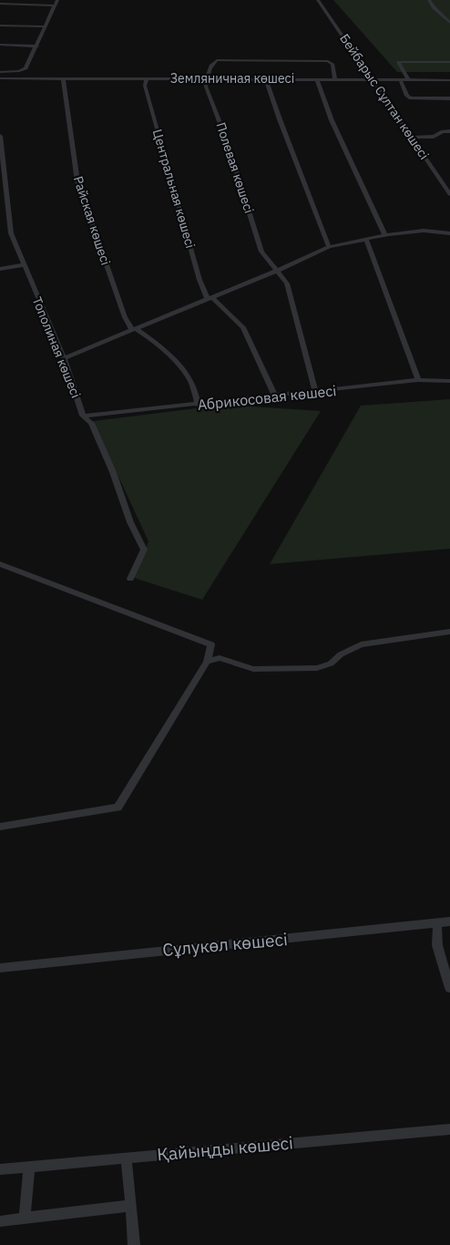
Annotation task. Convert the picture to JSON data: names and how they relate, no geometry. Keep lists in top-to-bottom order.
{
  "streets": {
    "street": [
      "Земляничная көшесі",
      "Бейбарыс Сұлтан көшесі",
      "Полевая көшесі",
      "Центральная көшесі",
      "Райская көшесі",
      "Тополиная көшесі",
      "Абрикосовая көшесі",
      "Сұлукөл көшесі",
      "Қайыңды көшесі"
    ]
  },
  "crossings": [
    ["Земляничная көшесі", "Бейбарыс Сұлтан көшесі"],
    ["Земляничная көшесі", "Полевая көшесі"],
    ["Земляничная көшесі", "Центральная көшесі"],
    ["Земляничная көшесі", "Райская көшесі"],
    ["Полевая көшесі", "Абрикосовая көшесі"],
    ["Тополиная көшесі", "Абрикосовая көшесі"]
  ]
}
